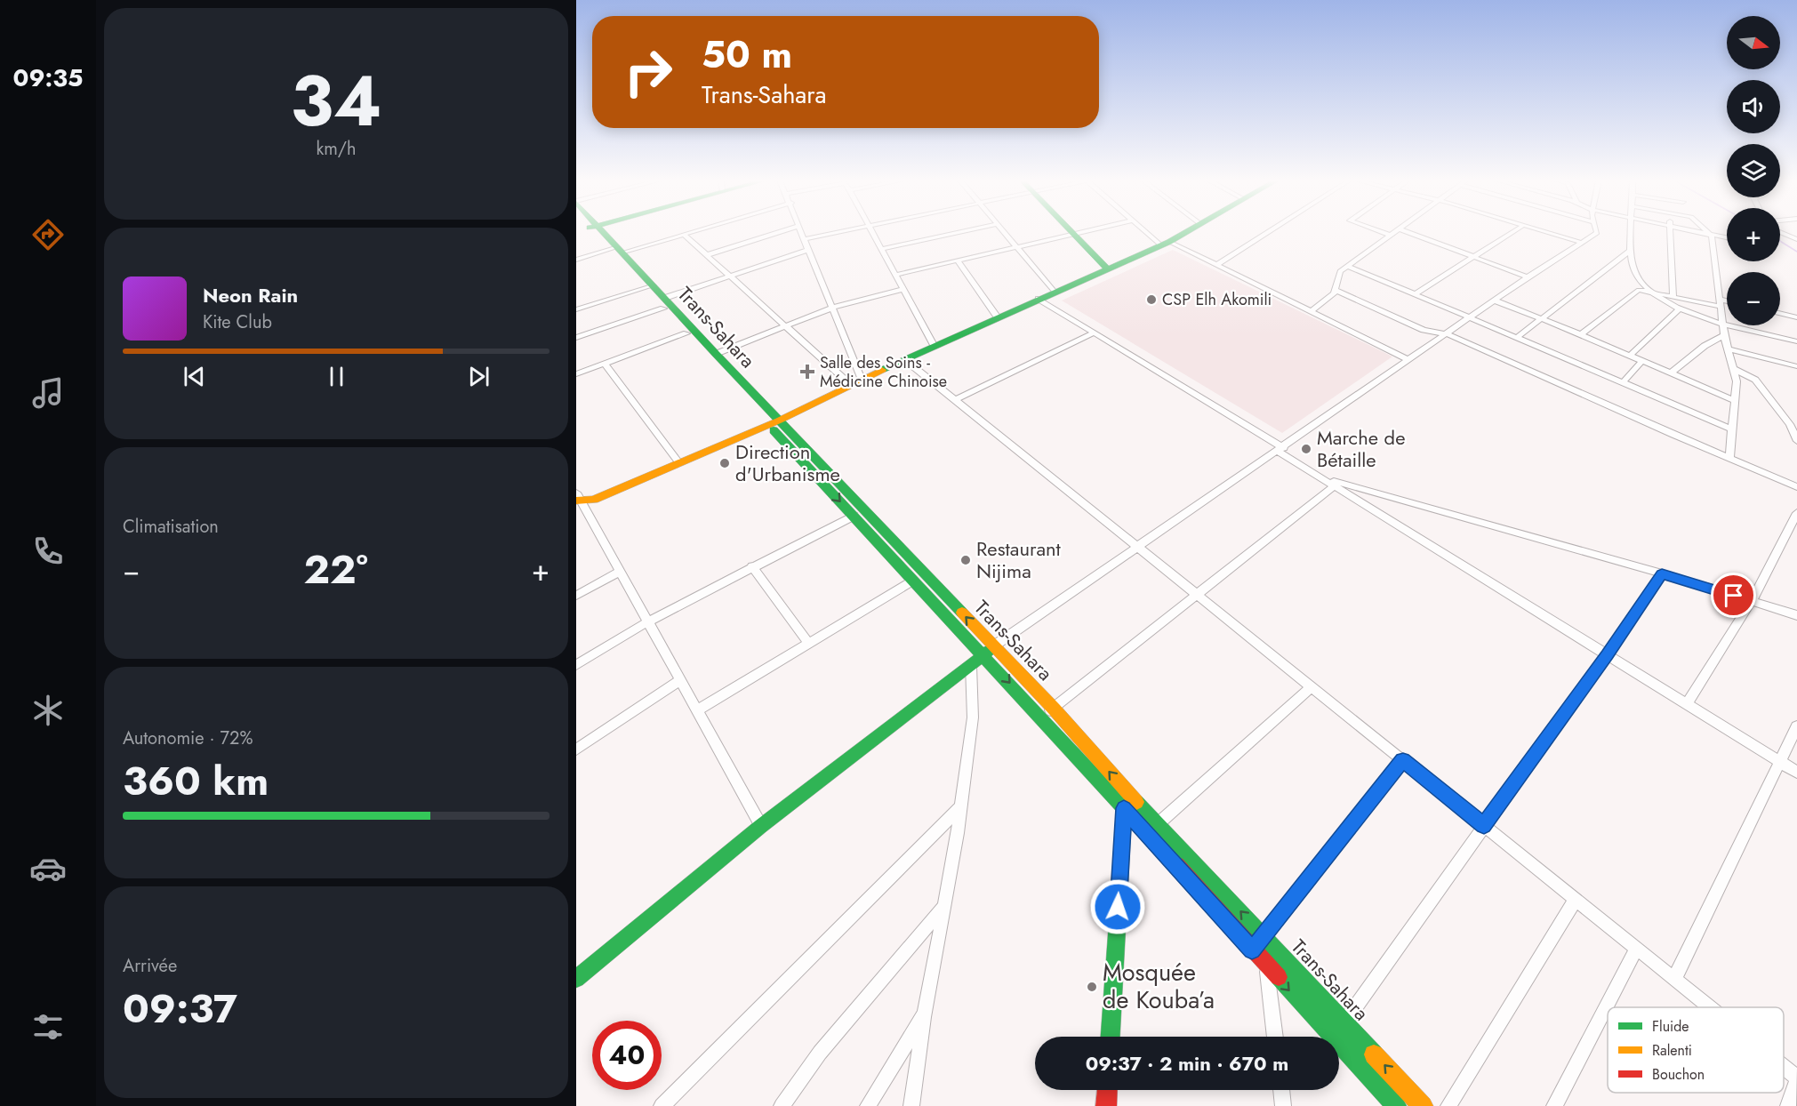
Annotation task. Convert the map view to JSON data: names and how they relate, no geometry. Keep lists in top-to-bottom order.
{
  "streets": {
    "main road": ["Trans-Sahara"]
  },
  "places": {
    "other": [
      "CSP Elh Akomili",
      "Marche de Bétaille",
      "Direction d'Urbanisme",
      "Restaurant Nijima",
      "Mosquée de Kouba’a"
    ],
    "health": ["Salle des Soins - Médicine Chinoise"]
  },
  "legend": ["Fluide", "Ralenti", "Bouchon"],
  "north": "right",
  "page": {
    "tabs": "09:35",
    "tile": [
      ["34", "km/h"],
      "Climatisation",
      ["Autonomie · 72%", "360 km"],
      ["Arrivée", "09:37"]
    ],
    "map_buttons": ["+", "−"],
    "turn": ["50 m", "Trans-Sahara"],
    "song": ["Neon Rain", "Kite Club"],
    "heat": ["−", "22°", "+"],
    "limit": "40",
    "trip": "09:37 · 2 min · 670 m"
  }
}
